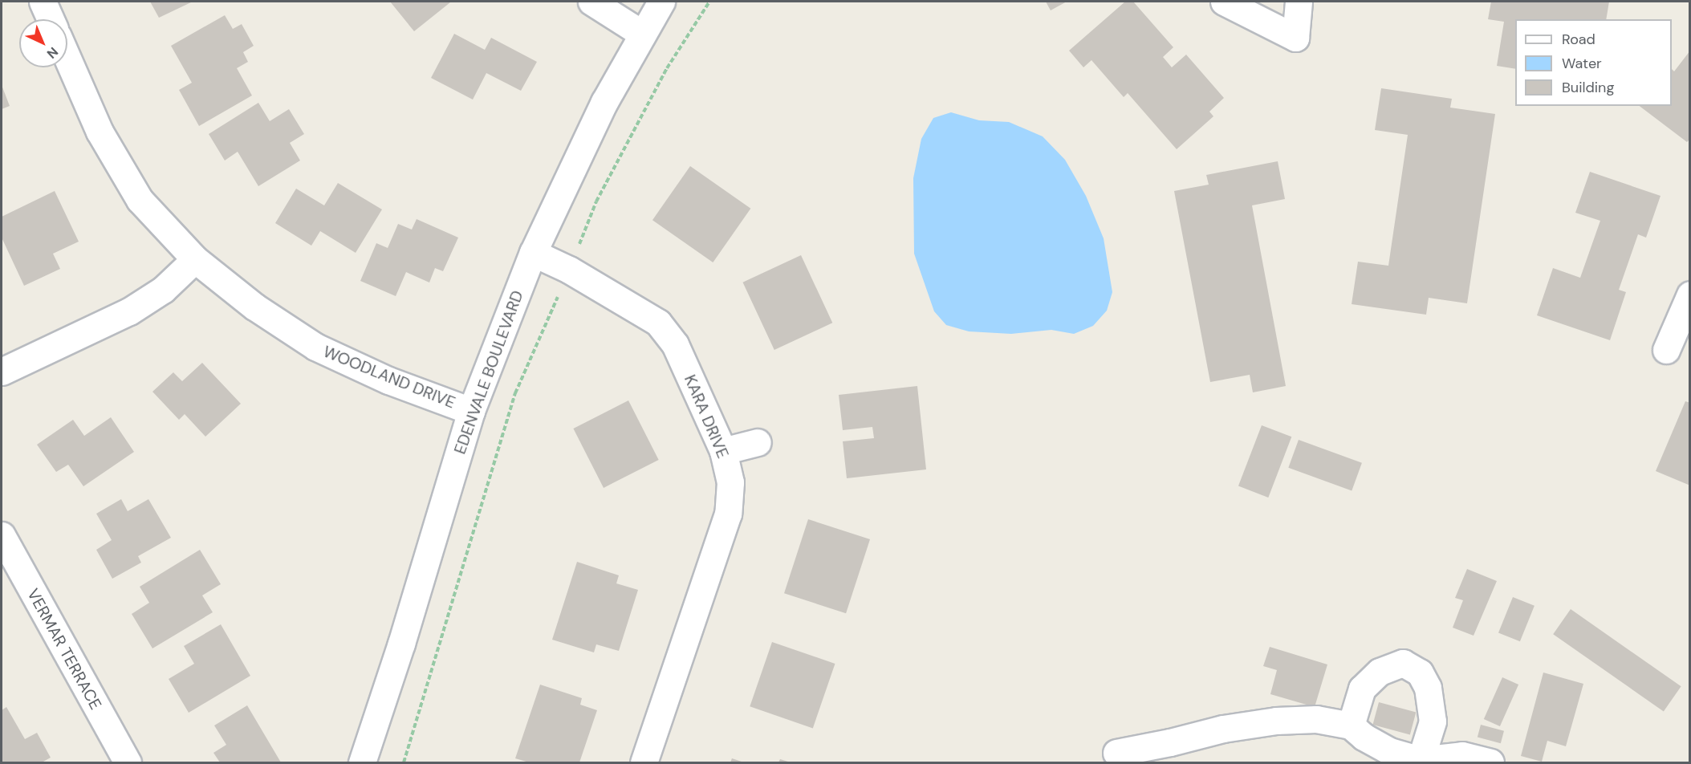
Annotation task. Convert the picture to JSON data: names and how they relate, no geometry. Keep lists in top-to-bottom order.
{
  "streets": {
    "street": [
      "EDENVALE BOULEVARD",
      "WOODLAND DRIVE",
      "KARA DRIVE",
      "VERMAR TERRACE"
    ]
  },
  "crossings": [
    ["EDENVALE BOULEVARD", "WOODLAND DRIVE"],
    ["EDENVALE BOULEVARD", "KARA DRIVE"]
  ],
  "legend": ["Road", "Water", "Building"],
  "north": "bottom right"
}
